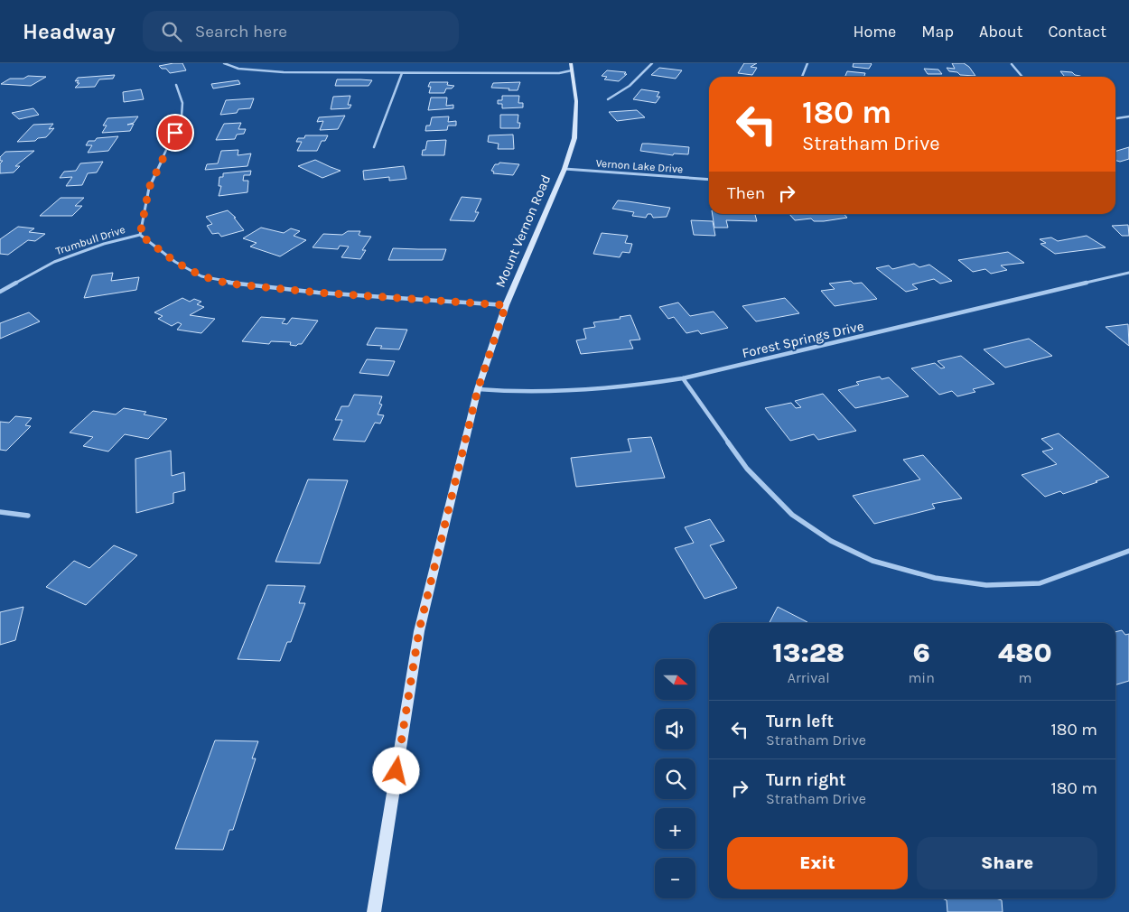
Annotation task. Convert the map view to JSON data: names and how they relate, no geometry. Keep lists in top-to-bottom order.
{
  "streets": {
    "main road": ["Mount Vernon Road"],
    "street": ["Vernon Lake Drive", "Trumbull Drive", "Forest Springs Drive"]
  },
  "crossings": [
    ["Vernon Lake Drive", "Mount Vernon Road"],
    ["Mount Vernon Road", "Forest Springs Drive"]
  ],
  "north": "right",
  "page": {
    "header": "Headway",
    "search": "Search here",
    "nav": [
      "Home",
      "Map",
      "About",
      "Contact"
    ],
    "turn": ["180 m", "Stratham Drive"],
    "then": "Then",
    "eta": [
      "13:28",
      "Arrival",
      "6",
      "min",
      "480",
      "m"
    ],
    "map_buttons": ["+", "−"],
    "list": [
      {
        "name": "Turn left",
        "note": "Stratham Drive",
        "value": "180 m"
      },
      {
        "name": "Turn right",
        "note": "Stratham Drive",
        "value": "180 m"
      }
    ],
    "buttons": ["Exit", "Share"]
  }
}
